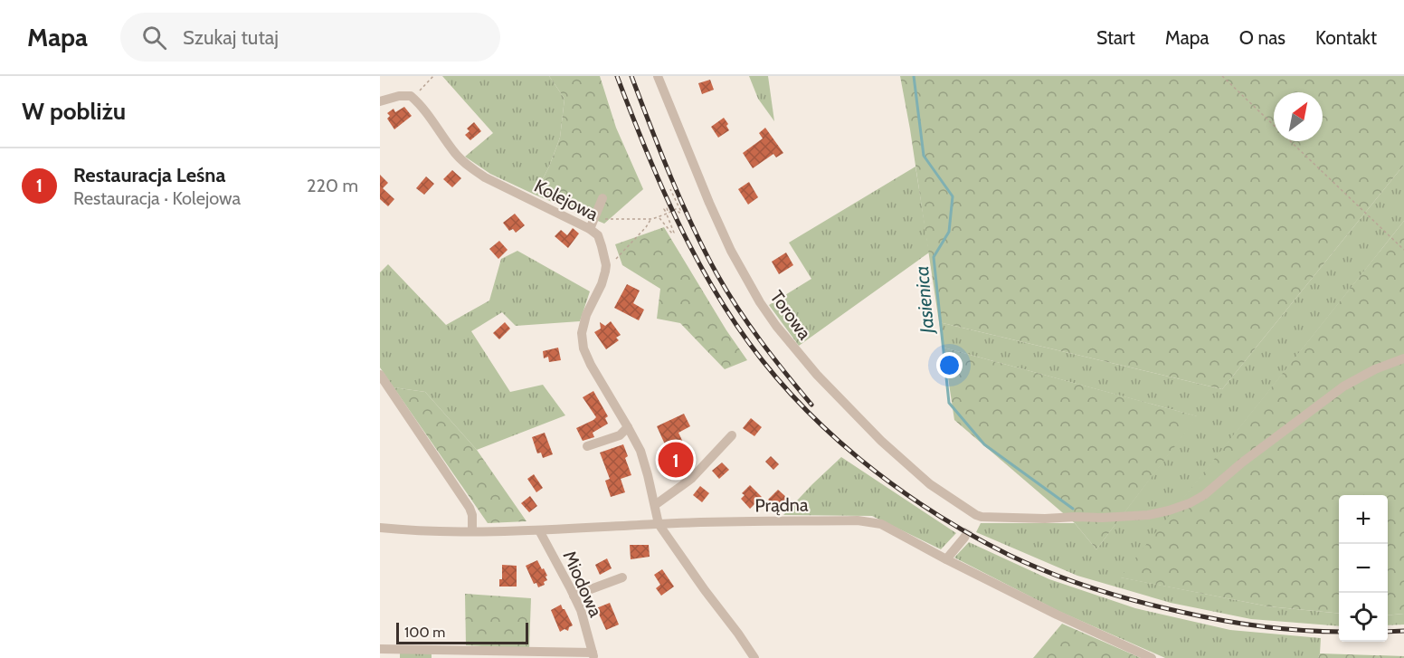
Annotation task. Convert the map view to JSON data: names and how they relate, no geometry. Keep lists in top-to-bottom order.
{
  "streets": {
    "street": [
      "Kolejowa",
      "Torowa",
      "Prądna",
      "Miodowa"
    ]
  },
  "crossings": [
    ["Prądna", "Miodowa"]
  ],
  "water": ["Jasienica"],
  "scale_bar": "100 m",
  "north": "top right",
  "page": {
    "header": "Mapa",
    "search": "Szukaj tutaj",
    "nav": [
      "Start",
      "Mapa",
      "O nas",
      "Kontakt"
    ],
    "heading": "W pobliżu",
    "list": [
      {
        "mark": "1",
        "name": "Restauracja Leśna",
        "note": "Restauracja · Kolejowa",
        "value": "220 m"
      }
    ],
    "pins": "1",
    "map_buttons": ["+", "−"],
    "scale": "100 m"
  }
}
